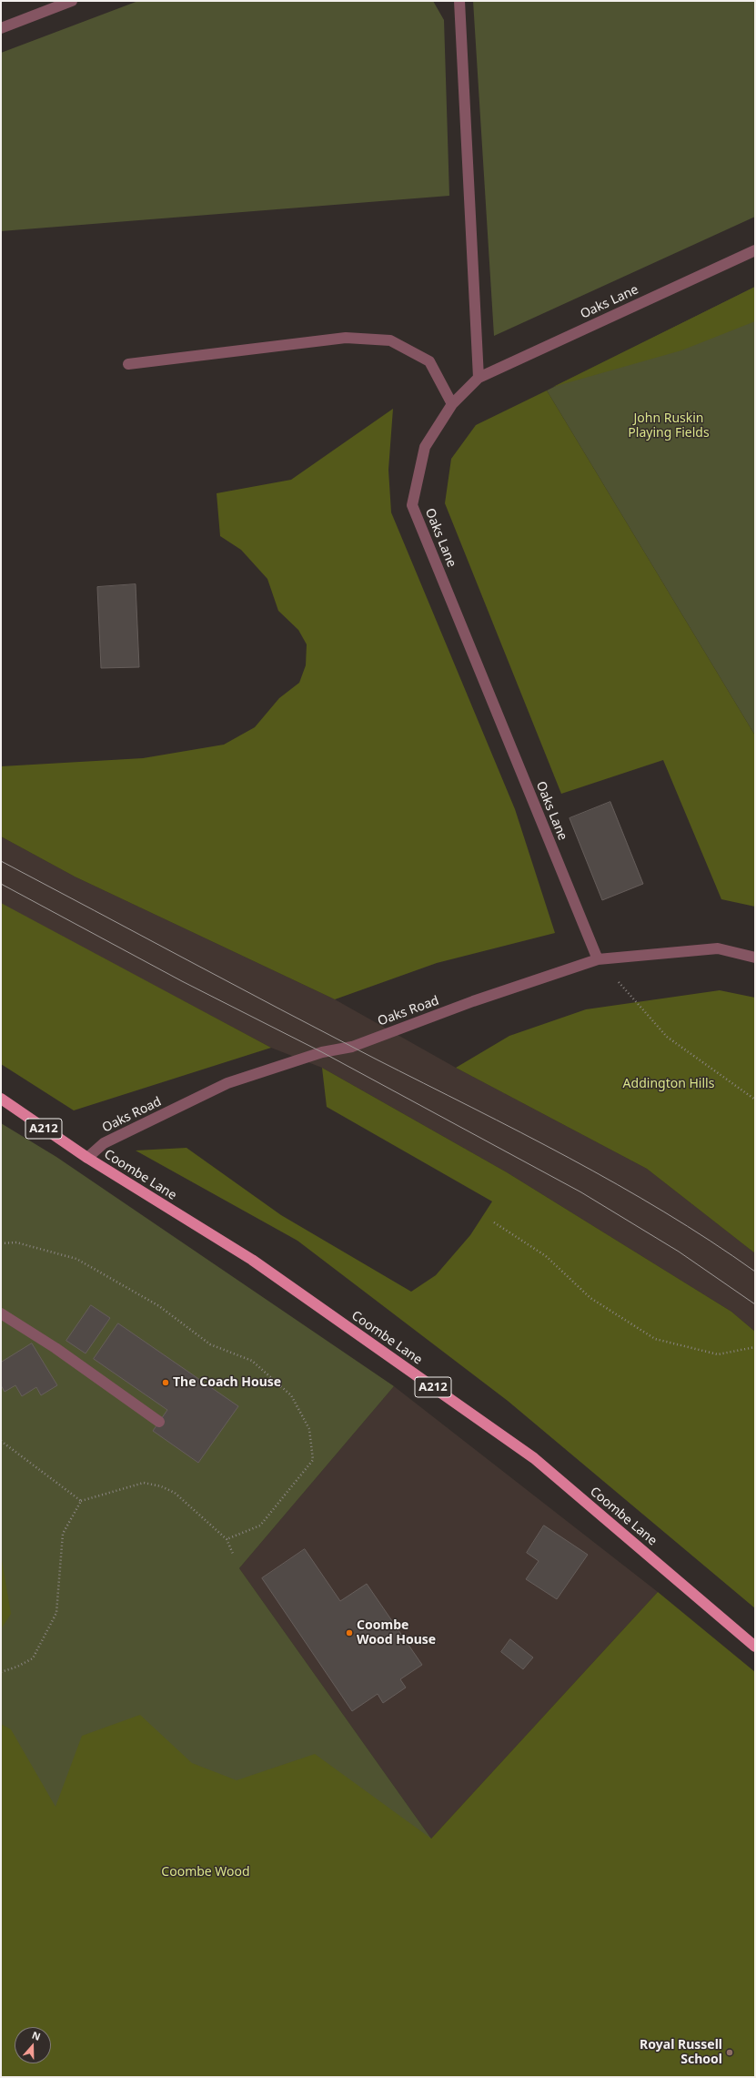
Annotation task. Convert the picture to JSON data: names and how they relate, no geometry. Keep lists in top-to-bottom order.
{
  "streets": {
    "main road": ["A212", "Coombe Lane"],
    "street": ["Oaks Lane", "Oaks Road"]
  },
  "crossings": [
    ["Oaks Lane", "Oaks Road"],
    ["Oaks Road", "A212"],
    ["Oaks Road", "Coombe Lane"],
    ["A212", "Coombe Lane"]
  ],
  "parks": ["John Ruskin Playing Fields", "Addington Hills", "Coombe Wood"],
  "places": ["The Coach House", "Coombe Wood House", "Royal Russell School"],
  "north": "top"
}
